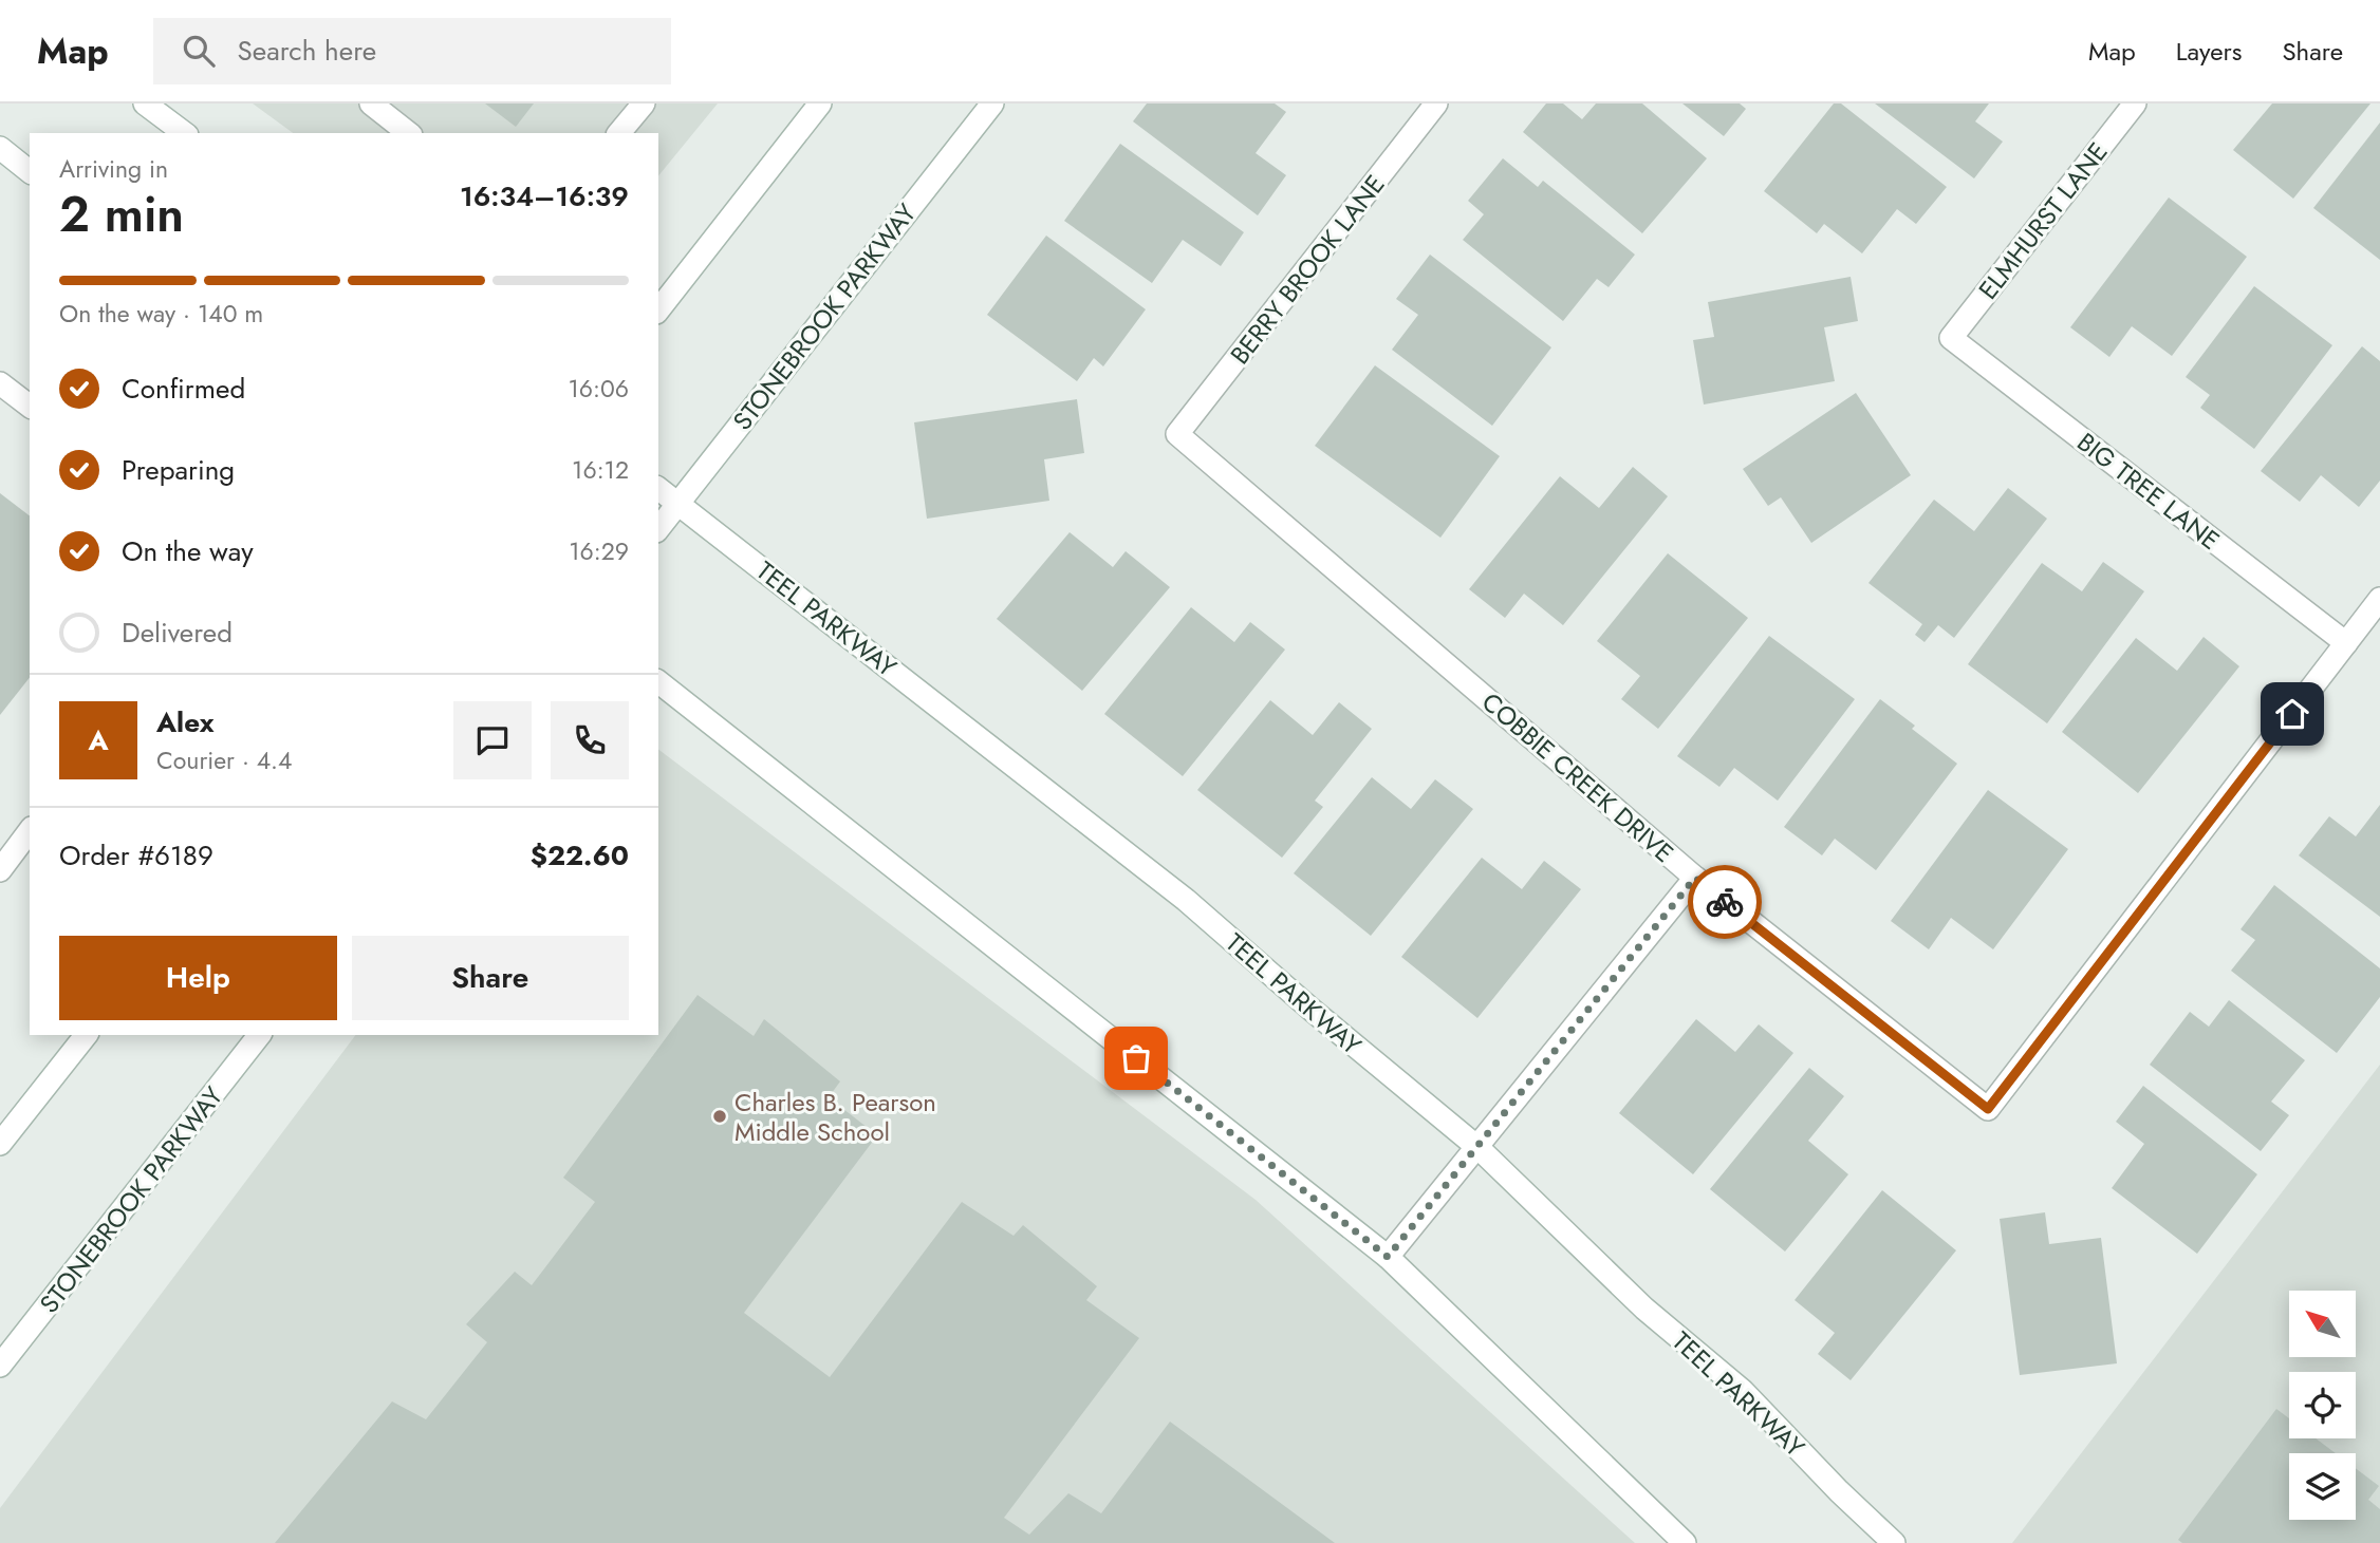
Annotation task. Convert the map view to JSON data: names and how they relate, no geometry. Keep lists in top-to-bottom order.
{
  "streets": {
    "main road": [
      "ELMHURST LANE",
      "BERRY BROOK LANE",
      "STONEBROOK PARKWAY",
      "BIG TREE LANE",
      "TEEL PARKWAY",
      "COBBIE CREEK DRIVE"
    ]
  },
  "crossings": [
    ["ELMHURST LANE", "BIG TREE LANE"],
    ["BERRY BROOK LANE", "COBBIE CREEK DRIVE"],
    ["STONEBROOK PARKWAY", "TEEL PARKWAY"],
    ["BIG TREE LANE", "COBBIE CREEK DRIVE"]
  ],
  "places": ["Charles B. Pearson Middle School"],
  "north": "top left",
  "page": {
    "header": "Map",
    "search": "Search here",
    "nav": ["Map", "Layers", "Share"],
    "heading": ["2 min", "Arriving in", "16:34–16:39"],
    "panel": [
      "Alex",
      "Courier · 4.4",
      "Order #6189",
      "$22.60"
    ],
    "bar": "On the way · 140 m",
    "list": [
      ["Confirmed", "16:06"],
      ["Preparing", "16:12"],
      ["On the way", "16:29"],
      "Delivered"
    ],
    "round": "A",
    "buttons": ["Help", "Share"]
  }
}
